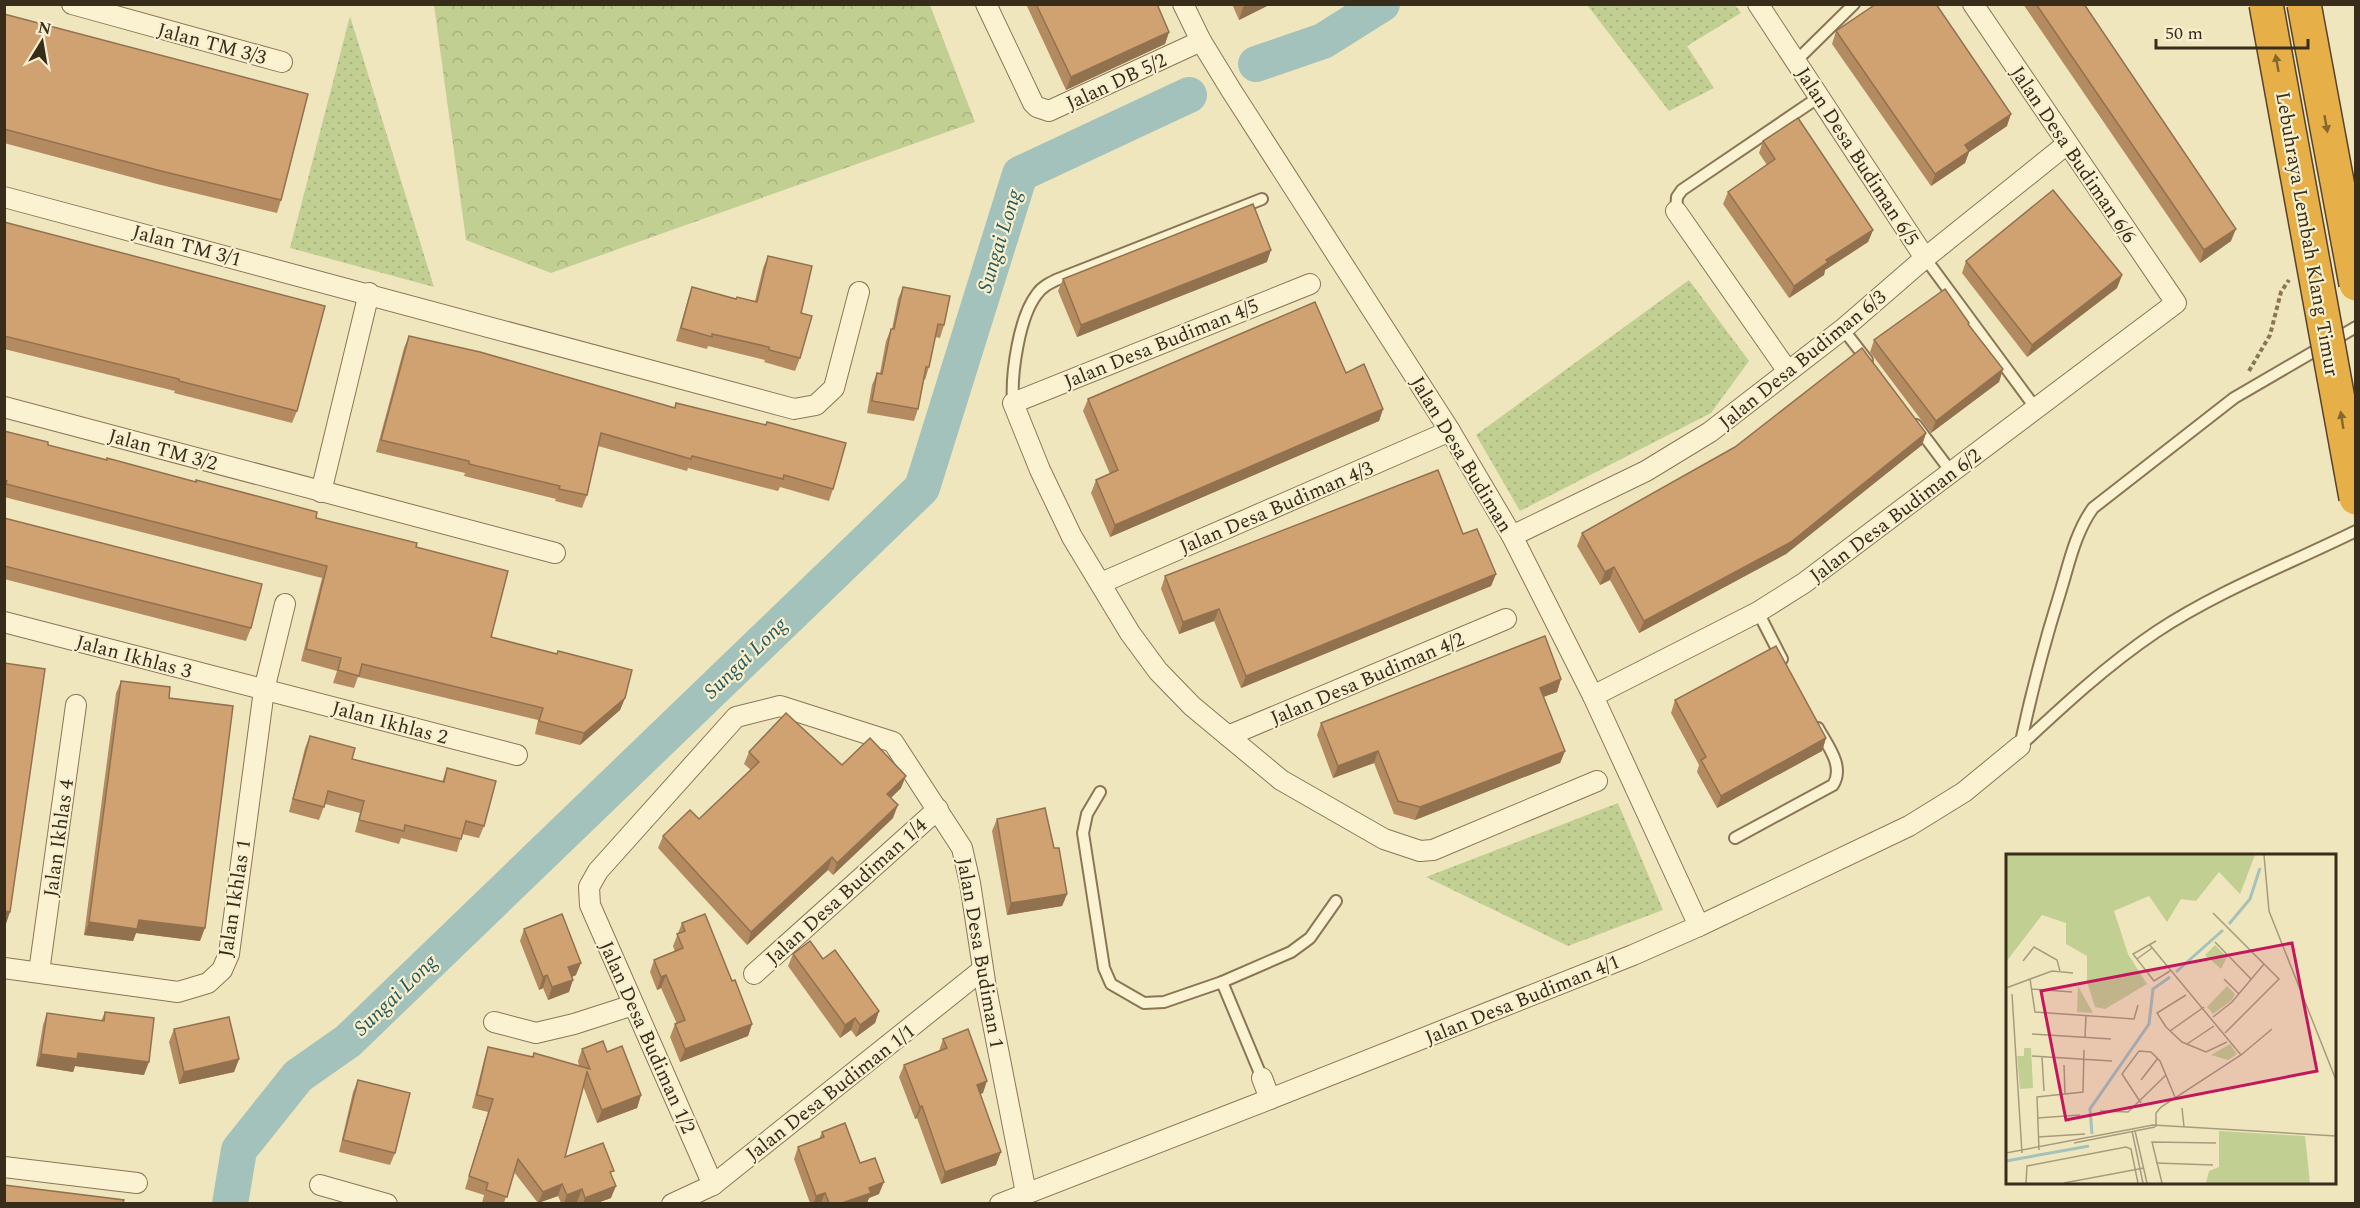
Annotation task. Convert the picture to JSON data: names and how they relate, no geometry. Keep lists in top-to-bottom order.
{
  "streets": {
    "highway": ["Lebuhraya Lembah Klang Timur"],
    "street": [
      "Jalan TM 3/3",
      "Jalan DB 5/2",
      "Jalan Desa Budiman 6/6",
      "Jalan Desa Budiman 6/5",
      "Jalan TM 3/1",
      "Jalan Desa Budiman 4/5",
      "Jalan Desa Budiman 6/3",
      "Jalan TM 3/2",
      "Jalan Desa Budiman",
      "Jalan Desa Budiman 4/3",
      "Jalan Desa Budiman 6/2",
      "Jalan Ikhlas 3",
      "Jalan Desa Budiman 4/2",
      "Jalan Ikhlas 2",
      "Jalan Ikhlas 4",
      "Jalan Desa Budiman 1/4",
      "Jalan Ikhlas 1",
      "Jalan Desa Budiman 1",
      "Jalan Desa Budiman 4/1",
      "Jalan Desa Budiman 1/2",
      "Jalan Desa Budiman 1/1"
    ]
  },
  "crossings": [
    ["Jalan DB 5/2", "Jalan Desa Budiman"],
    ["Jalan Desa Budiman 6/6", "Jalan Desa Budiman 6/3"],
    ["Jalan Desa Budiman 6/6", "Jalan Desa Budiman 6/2"],
    ["Jalan Desa Budiman 6/5", "Jalan Desa Budiman 6/3"],
    ["Jalan Desa Budiman 6/3", "Jalan Desa Budiman"],
    ["Jalan Desa Budiman", "Jalan Desa Budiman 4/3"],
    ["Jalan Desa Budiman", "Jalan Desa Budiman 6/2"],
    ["Jalan Desa Budiman", "Jalan Desa Budiman 4/1"],
    ["Jalan Ikhlas 3", "Jalan Ikhlas 2"],
    ["Jalan Ikhlas 3", "Jalan Ikhlas 1"],
    ["Jalan Ikhlas 2", "Jalan Ikhlas 1"],
    ["Jalan Ikhlas 4", "Jalan Ikhlas 1"],
    ["Jalan Desa Budiman 1/4", "Jalan Desa Budiman 1"],
    ["Jalan Desa Budiman 1", "Jalan Desa Budiman 4/1"],
    ["Jalan Desa Budiman 1", "Jalan Desa Budiman 1/2"],
    ["Jalan Desa Budiman 1", "Jalan Desa Budiman 1/1"],
    ["Jalan Desa Budiman 1/2", "Jalan Desa Budiman 1/1"]
  ],
  "water": ["Sungai Long"],
  "scale_bar": "50 m",
  "north": "top"
}
